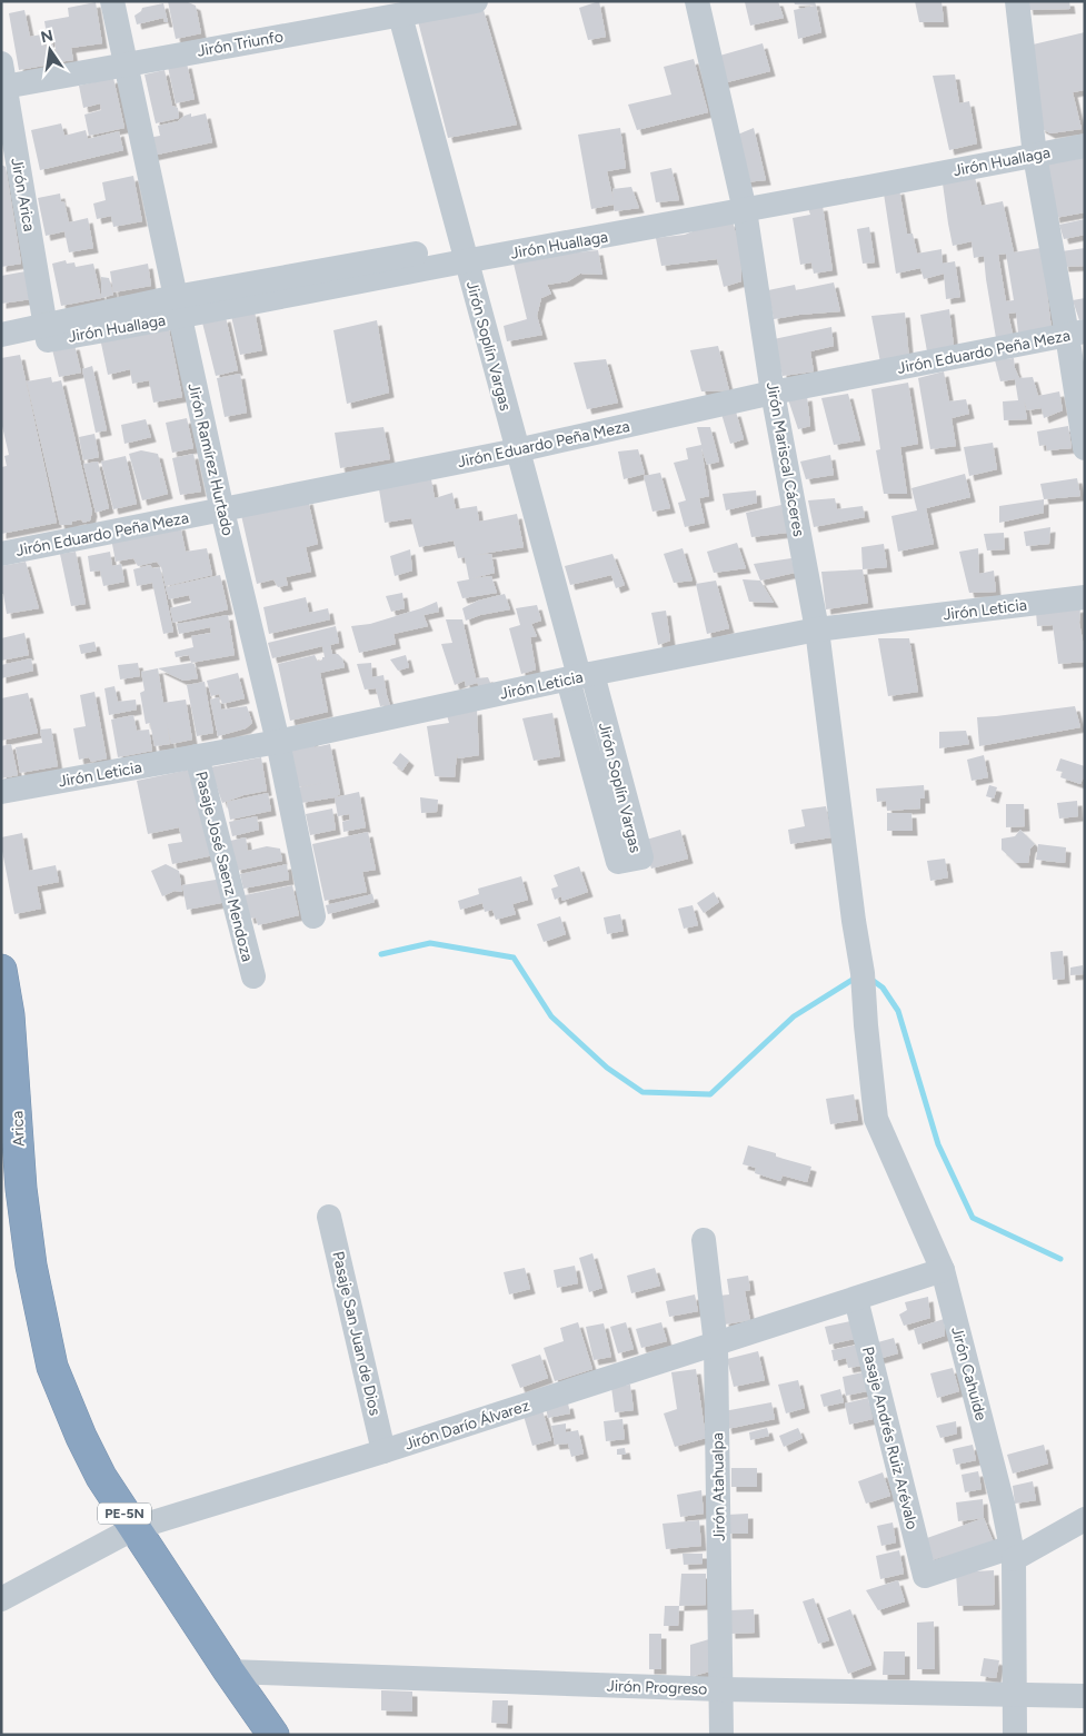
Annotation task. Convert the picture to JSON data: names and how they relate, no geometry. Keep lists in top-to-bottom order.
{
  "streets": {
    "highway": ["Arica", "PE-5N"],
    "street": [
      "Jirón Triunfo",
      "Jirón Huallaga",
      "Jirón Arica",
      "Jirón Soplín Vargas",
      "Jirón Eduardo Peña Meza",
      "Jirón Ramírez Hurtado",
      "Jirón Mariscal Cáceres",
      "Jirón Leticia",
      "Pasaje José Saenz Mendoza",
      "Pasaje San Juan de Dios",
      "Jirón Cahuide",
      "Jirón Darío Álvarez",
      "Pasaje Andrés Ruiz Arévalo",
      "Jirón Atahualpa",
      "Jirón Progreso"
    ]
  },
  "crossings": [
    ["Jirón Triunfo", "Jirón Arica"],
    ["Jirón Triunfo", "Jirón Soplín Vargas"],
    ["Jirón Triunfo", "Jirón Ramírez Hurtado"],
    ["Jirón Huallaga", "Jirón Arica"],
    ["Jirón Huallaga", "Jirón Soplín Vargas"],
    ["Jirón Huallaga", "Jirón Ramírez Hurtado"],
    ["Jirón Huallaga", "Jirón Mariscal Cáceres"],
    ["Jirón Soplín Vargas", "Jirón Eduardo Peña Meza"],
    ["Jirón Soplín Vargas", "Jirón Leticia"],
    ["Jirón Eduardo Peña Meza", "Jirón Ramírez Hurtado"],
    ["Jirón Eduardo Peña Meza", "Jirón Mariscal Cáceres"],
    ["Jirón Ramírez Hurtado", "Jirón Leticia"],
    ["Jirón Mariscal Cáceres", "Jirón Leticia"],
    ["Jirón Mariscal Cáceres", "Jirón Cahuide"],
    ["Jirón Leticia", "Pasaje José Saenz Mendoza"],
    ["Arica", "Jirón Darío Álvarez"],
    ["Arica", "PE-5N"],
    ["Pasaje San Juan de Dios", "Jirón Darío Álvarez"],
    ["Jirón Cahuide", "Jirón Darío Álvarez"],
    ["Jirón Cahuide", "Pasaje Andrés Ruiz Arévalo"],
    ["Jirón Cahuide", "Jirón Progreso"],
    ["Jirón Darío Álvarez", "Pasaje Andrés Ruiz Arévalo"],
    ["Jirón Darío Álvarez", "Jirón Atahualpa"],
    ["Jirón Darío Álvarez", "PE-5N"],
    ["Jirón Atahualpa", "Jirón Progreso"],
    ["PE-5N", "Jirón Progreso"]
  ],
  "north": "top"
}
